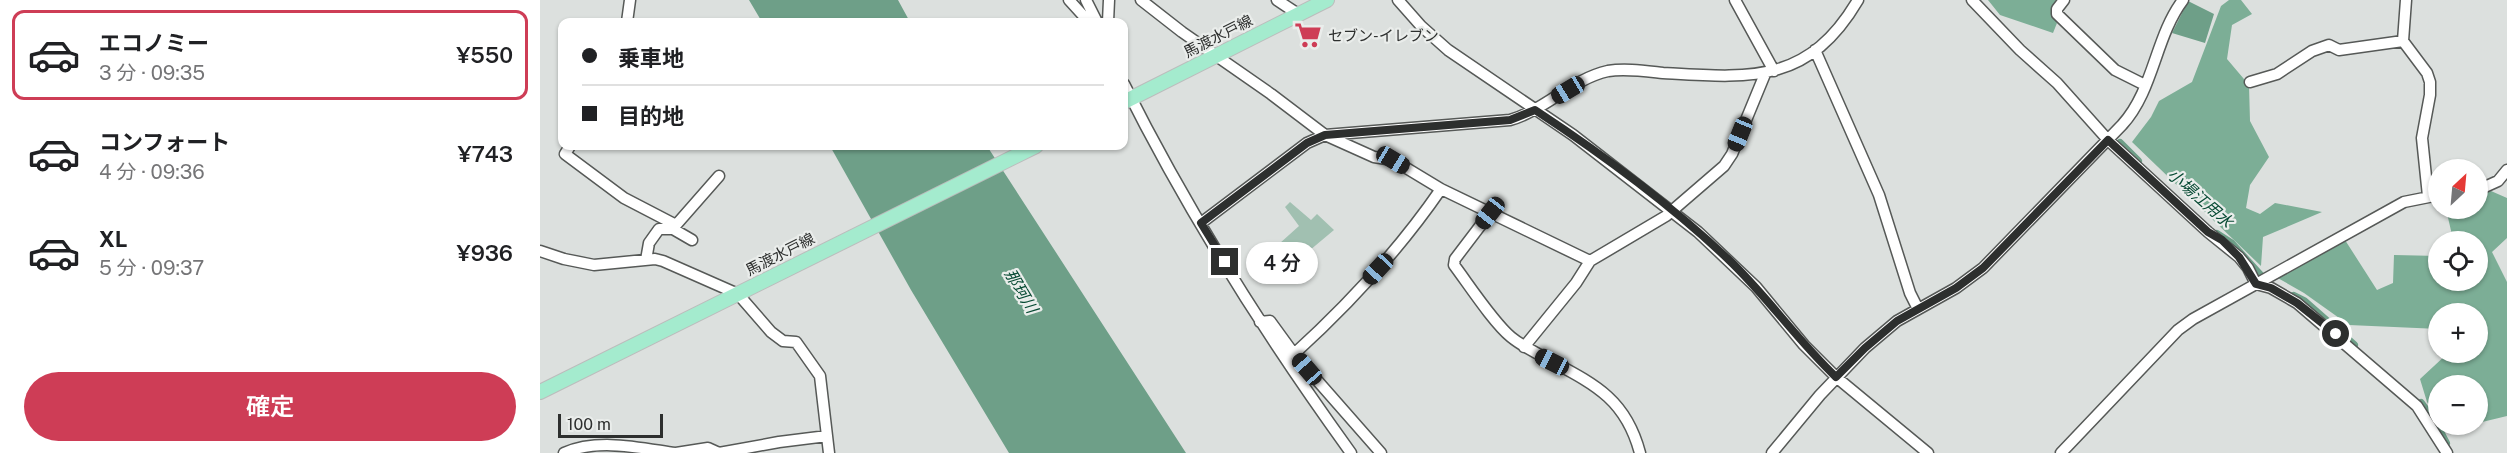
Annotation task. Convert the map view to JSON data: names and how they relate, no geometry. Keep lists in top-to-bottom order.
{
  "streets": {
    "main road": ["馬渡水戸線"]
  },
  "water": ["小場江用水", "那珂川"],
  "places": {
    "supermarket": ["セブン-イレブン"]
  },
  "scale_bar": "100 m",
  "north": "top right",
  "page": {
    "list": [
      {
        "name": "エコノミー",
        "note": "3 分 · 09:35",
        "value": "¥550"
      },
      {
        "name": "コンフォート",
        "note": "4 分 · 09:36",
        "value": "¥743"
      },
      {
        "name": "XL",
        "note": "5 分 · 09:37",
        "value": "¥936"
      }
    ],
    "banner": ["乗車地", "目的地"],
    "map_buttons": ["+", "−"],
    "bubble": "4 分",
    "buttons": "確定",
    "scale": "100 m"
  }
}
